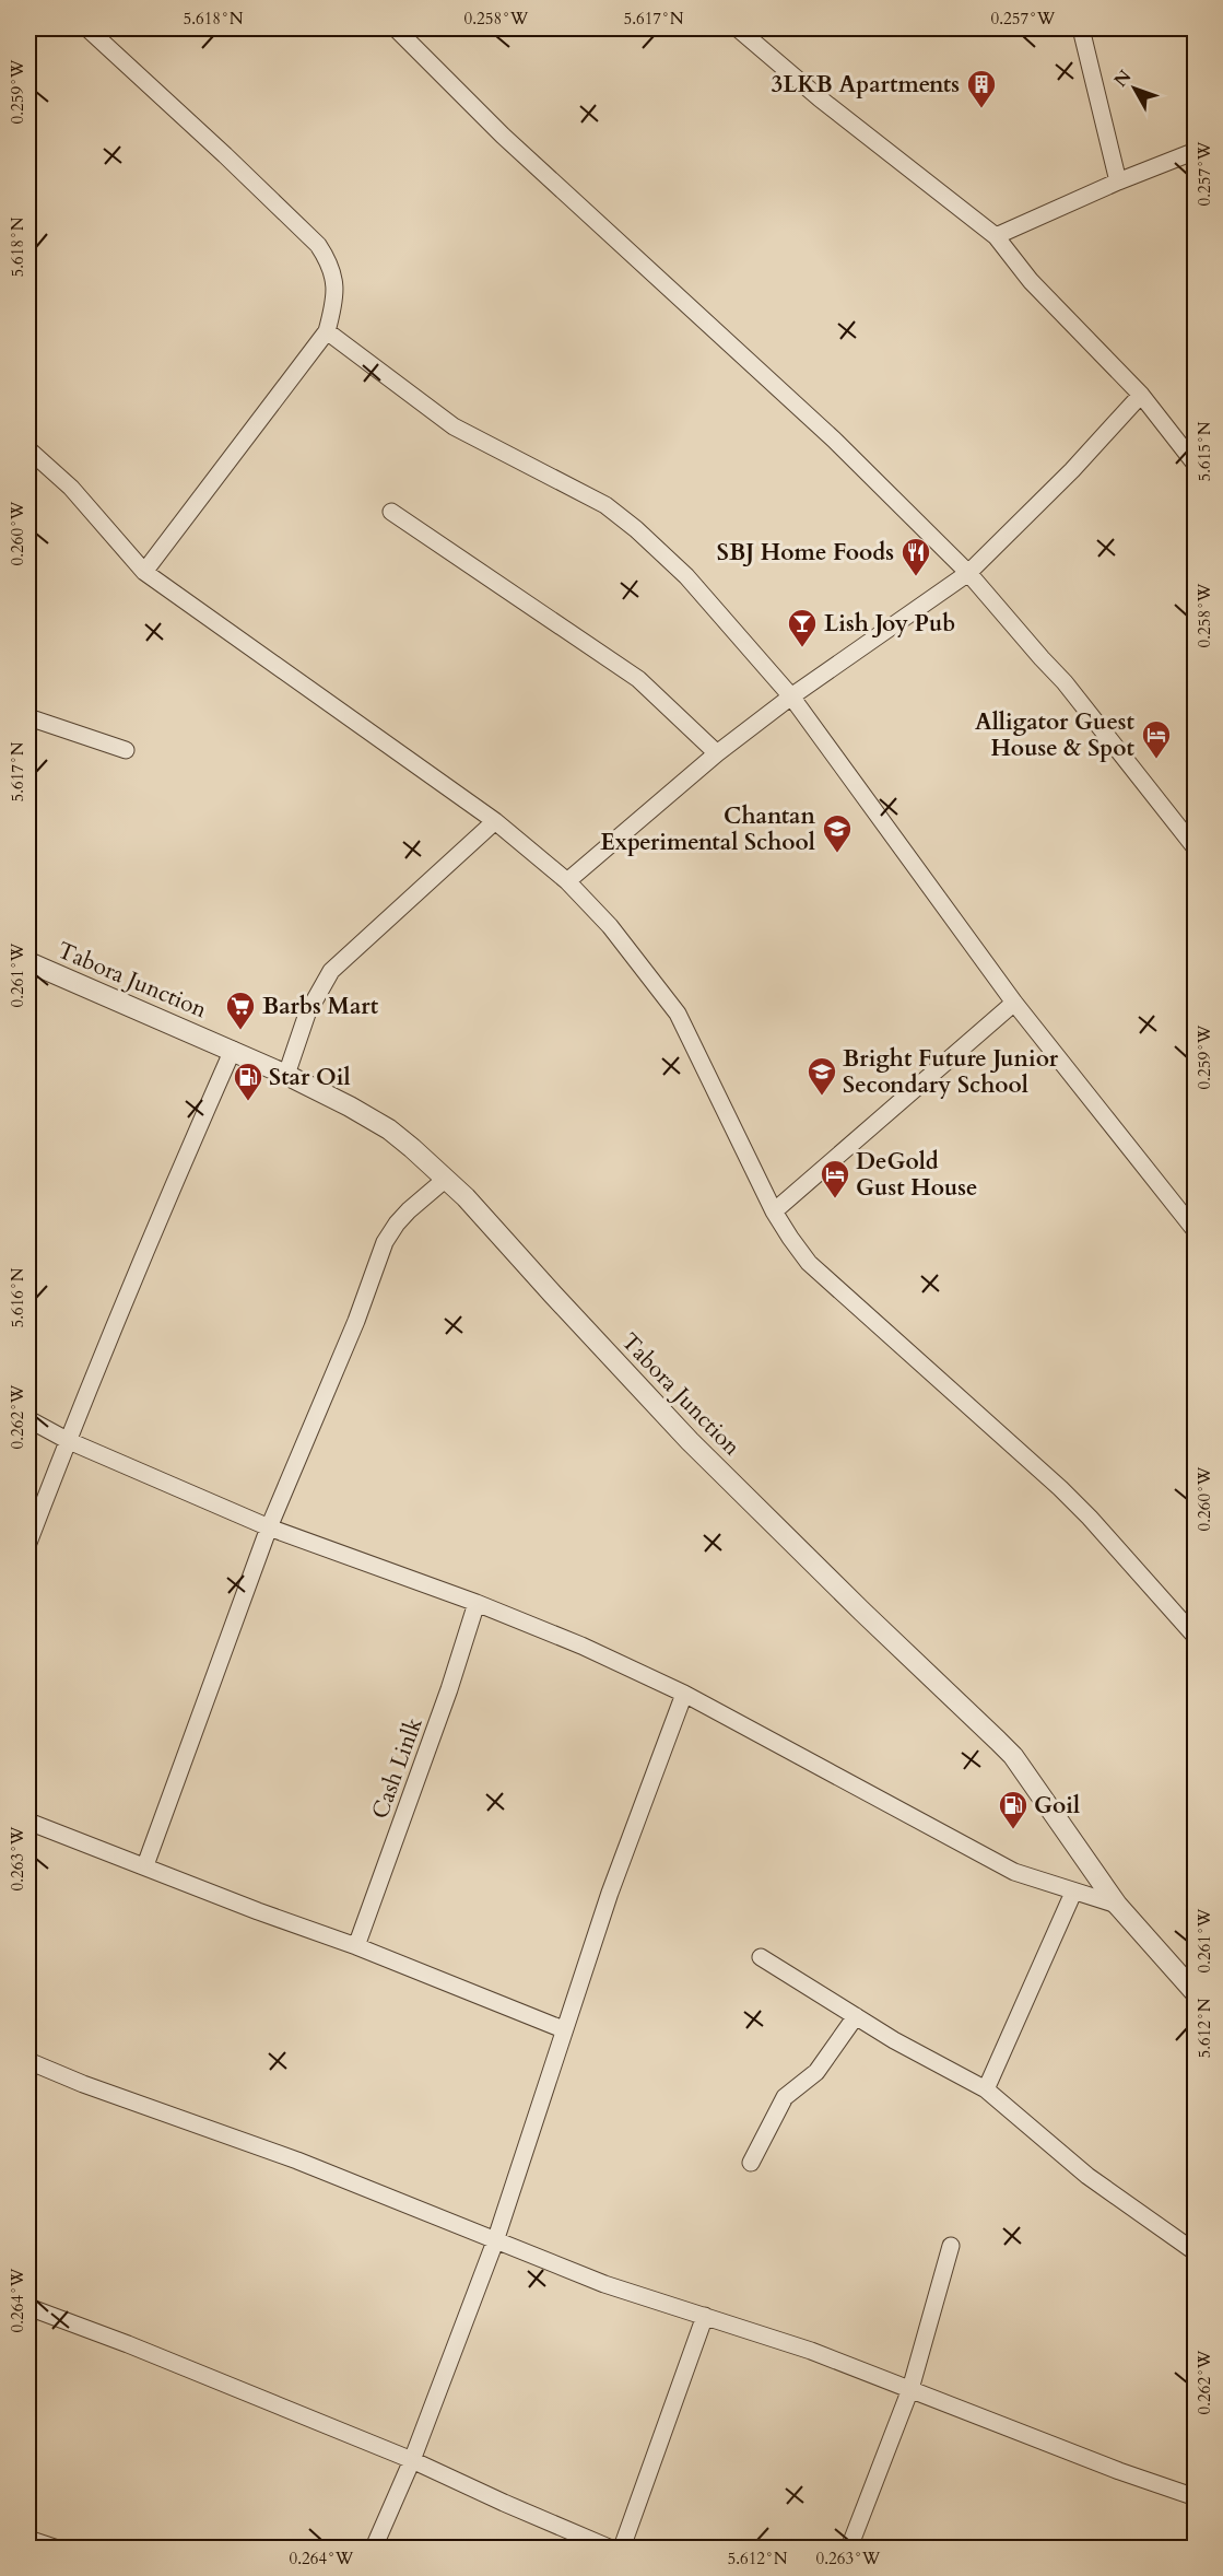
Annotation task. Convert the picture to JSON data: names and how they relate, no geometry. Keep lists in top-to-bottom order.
{
  "streets": {
    "street": ["Tabora Junction", "Cash Linlk"]
  },
  "places": {
    "building": ["3LKB Apartments"],
    "restaurant": ["SBJ Home Foods"],
    "bar": ["Lish Joy Pub"],
    "hotel": ["Alligator Guest House & Spot", "DeGold Gust House"],
    "school or university": ["Chantan Experimental School", "Bright Future Junior Secondary School"],
    "supermarket": ["Barbs Mart"],
    "fuel station": ["Star Oil", "Goil"]
  },
  "north": "top left",
  "coordinates": [
    "5.618°N",
    "0.258°W",
    "5.617°N",
    "0.257°W",
    "0.259°W",
    "5.615°N",
    "0.260°W",
    "0.261°W",
    "5.616°N",
    "0.262°W",
    "0.263°W",
    "5.612°N",
    "0.264°W"
  ]
}
